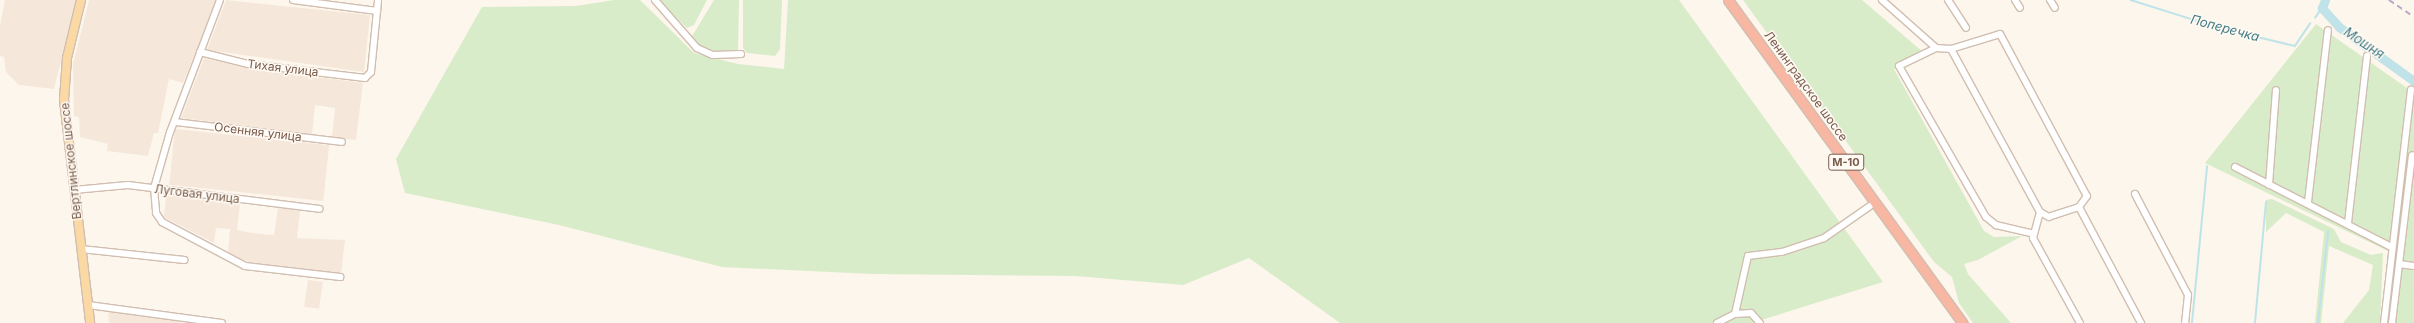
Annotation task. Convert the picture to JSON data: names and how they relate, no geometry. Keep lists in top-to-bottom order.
{
  "streets": {
    "highway": ["Ленинградское шоссе", "М-10"],
    "main road": ["Вертлинское шоссе"],
    "street": ["Тихая улица", "Осенняя улица", "Луговая улица"]
  },
  "crossings": [
    ["Вертлинское шоссе", "Луговая улица"]
  ],
  "water": ["Поперечка", "Мошня"]
}
